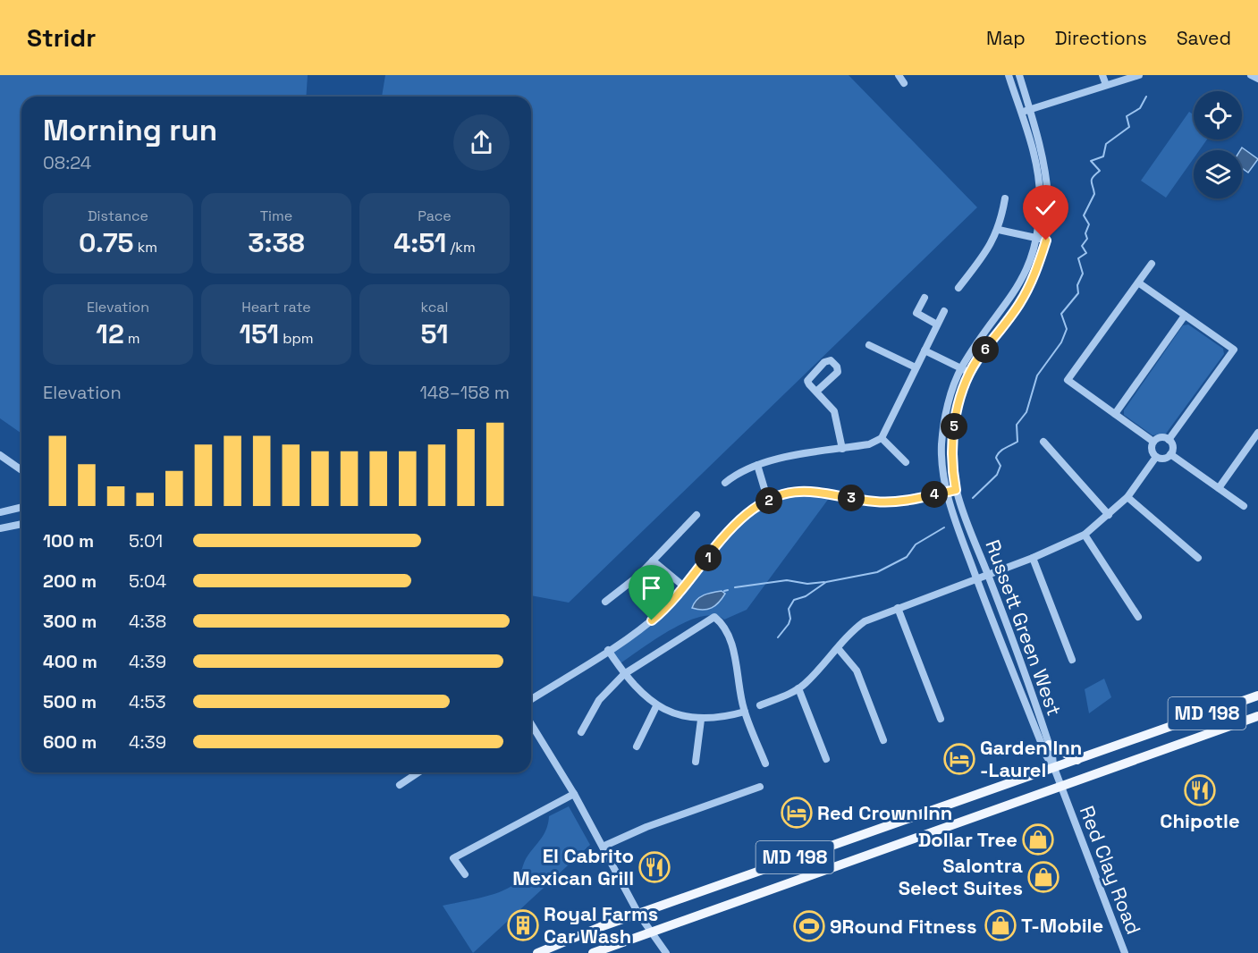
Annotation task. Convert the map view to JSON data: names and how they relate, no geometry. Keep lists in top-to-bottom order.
{
  "streets": {
    "main road": ["MD 198"],
    "street": ["Russett Green West", "Red Clay Road"]
  },
  "crossings": [
    ["Russett Green West", "MD 198"],
    ["Russett Green West", "Red Clay Road"],
    ["MD 198", "Red Clay Road"]
  ],
  "places": {
    "hotel": ["Garden Inn -Laurel", "Red Crown Inn"],
    "restaurant": ["Chipotle", "El Cabrito Mexican Grill"],
    "shop": ["Dollar Tree", "Salontra Select Suites", "T-Mobile"],
    "building": ["Royal Farms Car Wash"],
    "sports": ["9Round Fitness"]
  },
  "page": {
    "header": "Stridr",
    "nav": ["Map", "Directions", "Saved"],
    "heading": ["Morning run", "08:24"],
    "stats": [
      ["Distance", "0.75 km"],
      ["Time", "3:38"],
      ["Pace", "4:51 /km"],
      ["Elevation", "12 m"],
      ["Heart rate", "151 bpm"],
      ["kcal", "51"]
    ],
    "pins": [
      "6",
      "5",
      "4",
      "3",
      "2",
      "1"
    ],
    "chart": ["Elevation", "148–158 m"],
    "list": [
      {
        "name": "100 m",
        "note": "5:01"
      },
      {
        "name": "200 m",
        "note": "5:04"
      },
      {
        "name": "300 m",
        "note": "4:38"
      },
      {
        "name": "400 m",
        "note": "4:39"
      },
      {
        "name": "500 m",
        "note": "4:53"
      },
      {
        "name": "600 m",
        "note": "4:39"
      }
    ]
  }
}
